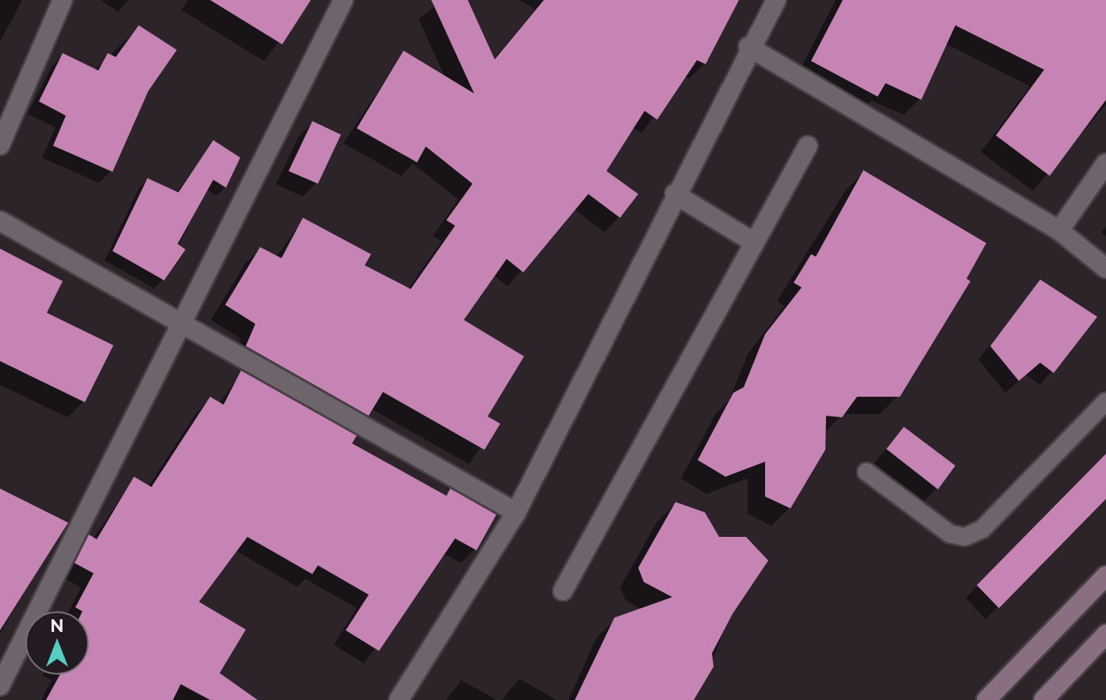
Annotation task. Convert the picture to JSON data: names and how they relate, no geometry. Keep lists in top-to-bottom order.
{
  "north": "top"
}
